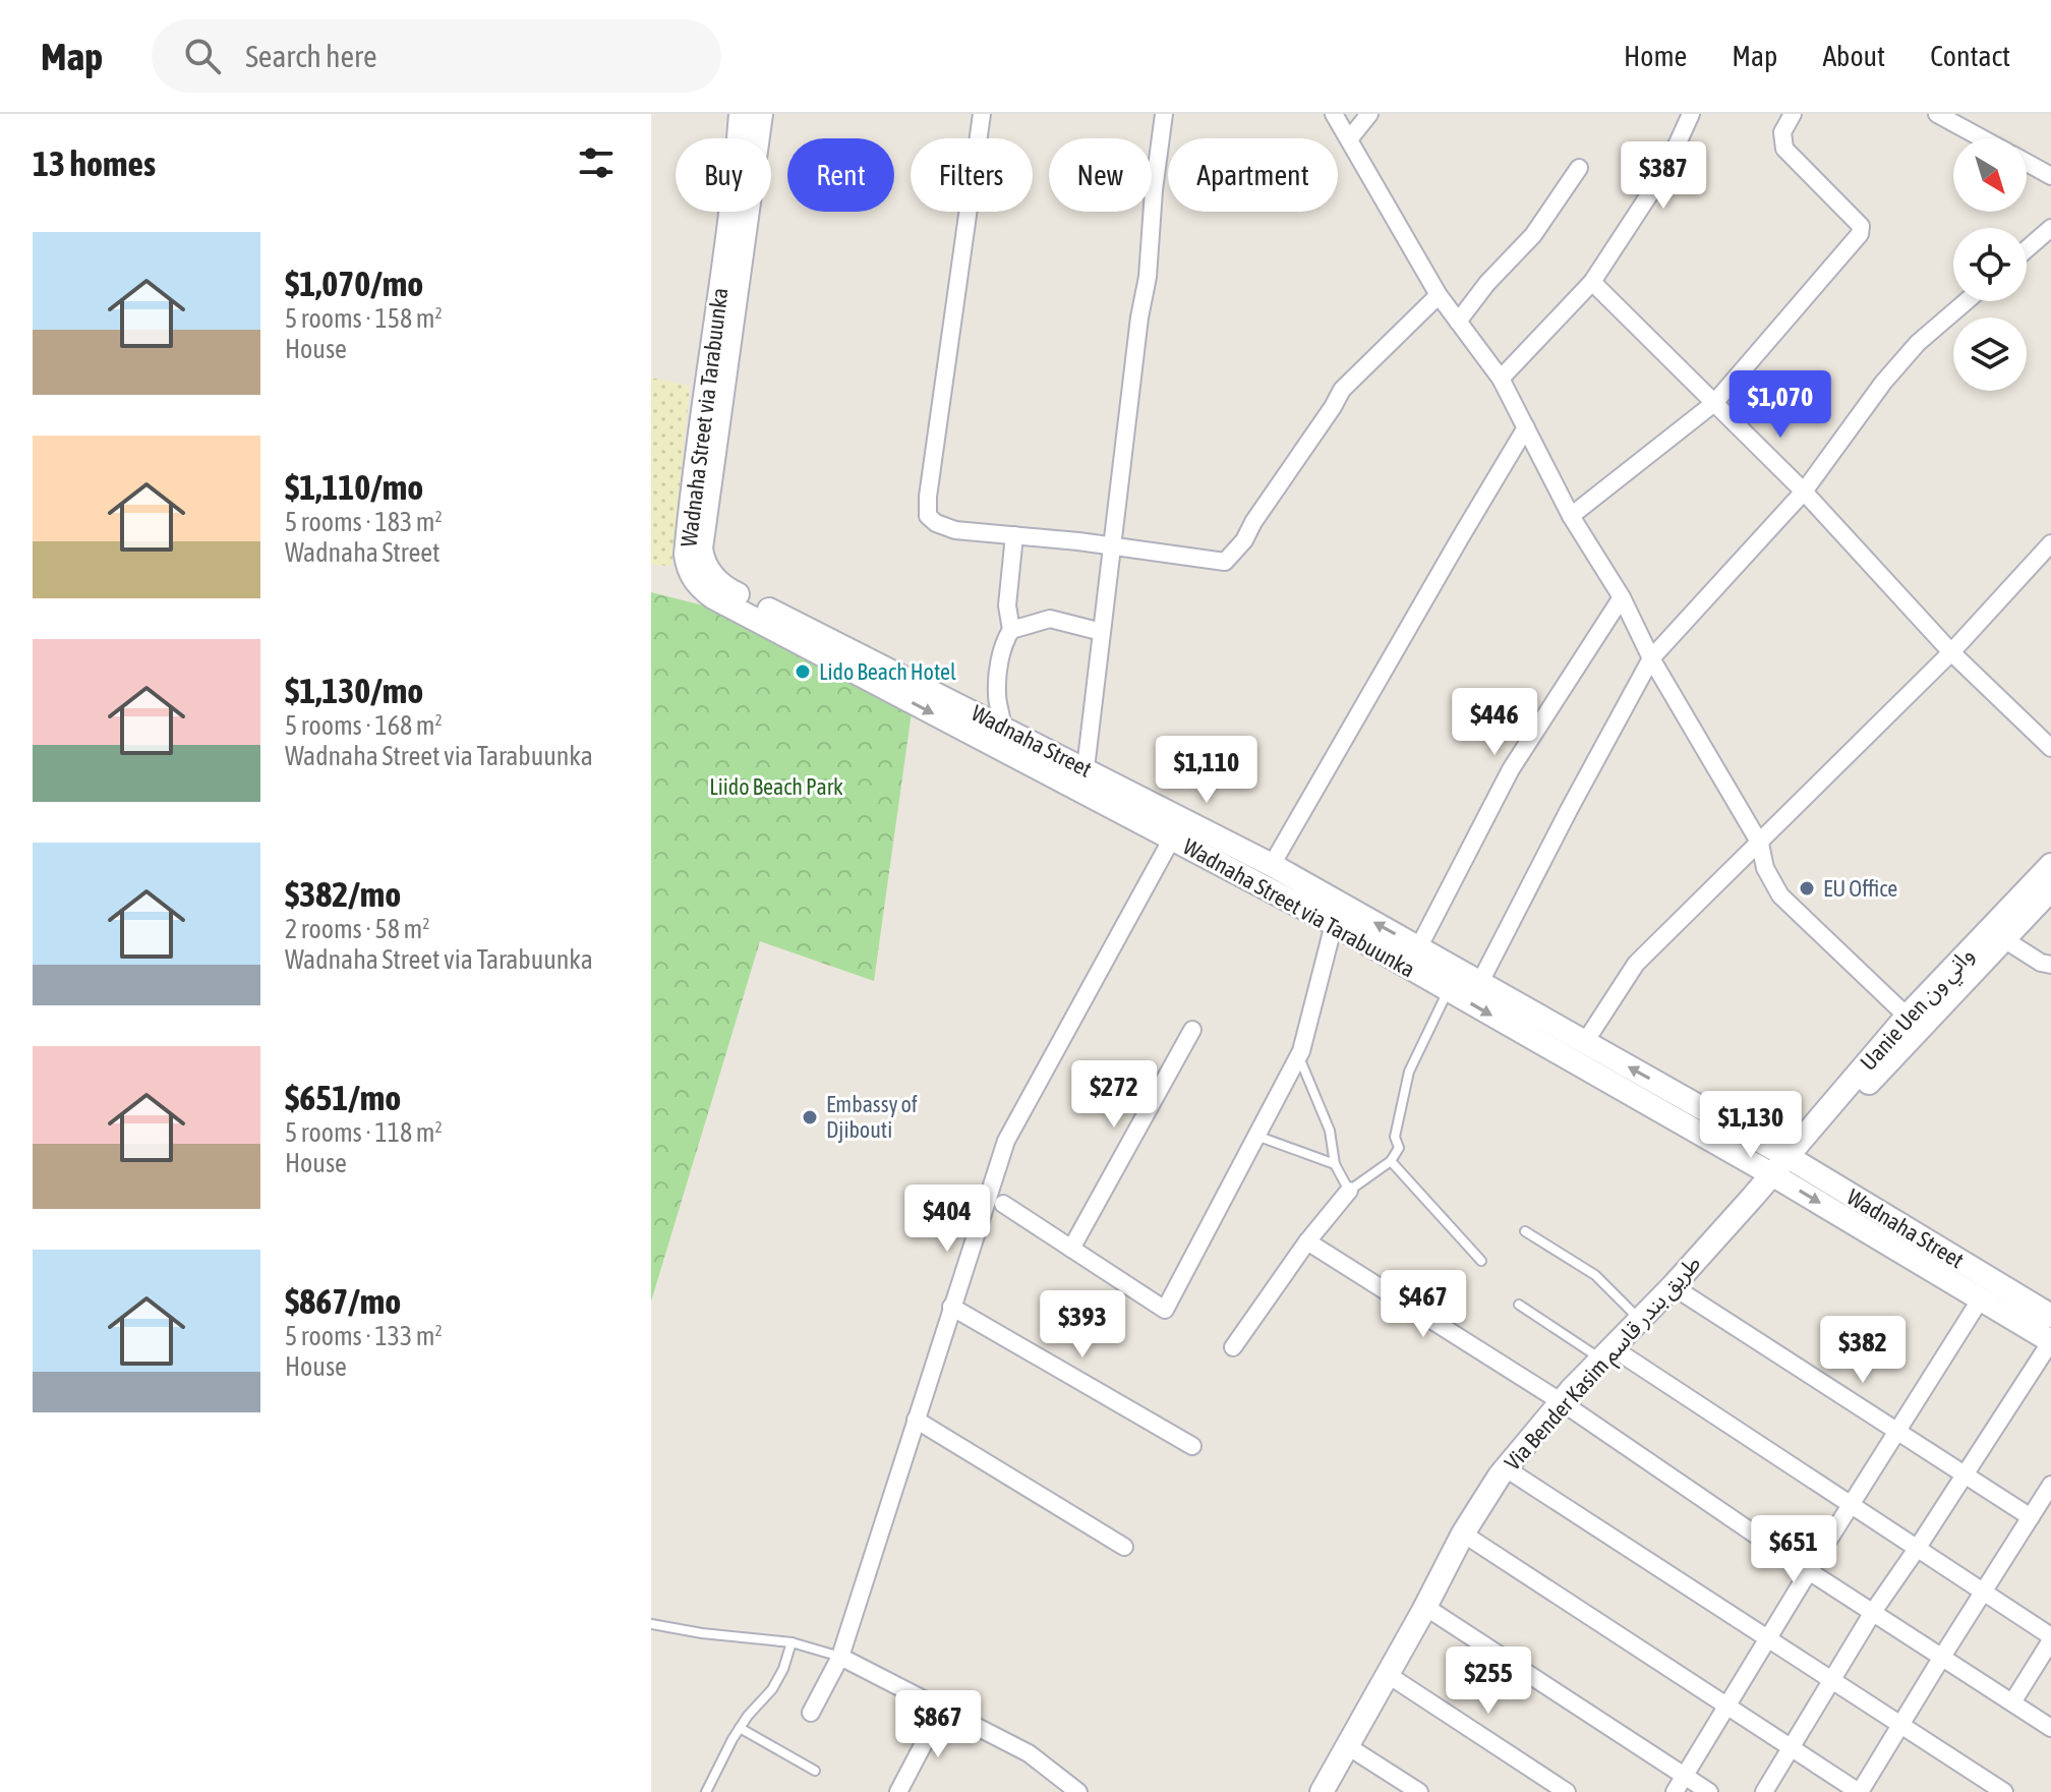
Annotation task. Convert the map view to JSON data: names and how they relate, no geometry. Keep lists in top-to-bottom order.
{
  "streets": {
    "main road": [
      "Wadnaha Street via Tarabuunka",
      "Wadnaha Street",
      "Uanie Uen واني ون",
      "Via Bender Kasim طريق بندر قاسم"
    ]
  },
  "crossings": [
    ["Wadnaha Street via Tarabuunka", "Wadnaha Street"],
    ["Wadnaha Street via Tarabuunka", "Via Bender Kasim طريق بندر قاسم"],
    ["Wadnaha Street", "Uanie Uen واني ون"],
    ["Wadnaha Street", "Via Bender Kasim طريق بندر قاسم"],
    ["Uanie Uen واني ون", "Via Bender Kasim طريق بندر قاسم"]
  ],
  "one_way": ["Wadnaha Street via Tarabuunka"],
  "parks": ["Liido Beach Park"],
  "places": ["Lido Beach Hotel", "EU Office", "Embassy of Djibouti"],
  "north": "bottom right",
  "page": {
    "header": "Map",
    "search": "Search here",
    "nav": [
      "Home",
      "Map",
      "About",
      "Contact"
    ],
    "heading": "13 homes",
    "chip": [
      "Buy",
      "Rent",
      "Filters",
      "New",
      "Apartment"
    ],
    "price": [
      "$387",
      "$1,070",
      "$446",
      "$1,110",
      "$272",
      "$1,130",
      "$404",
      "$467",
      "$393",
      "$382",
      "$651",
      "$255",
      "$867"
    ],
    "list": [
      {
        "name": "$1,070/mo",
        "note": "5 rooms · 158 m² · House"
      },
      {
        "name": "$1,110/mo",
        "note": "5 rooms · 183 m² · Wadnaha Street"
      },
      {
        "name": "$1,130/mo",
        "note": "5 rooms · 168 m² · Wadnaha Street via Tarabuunka"
      },
      {
        "name": "$382/mo",
        "note": "2 rooms · 58 m² · Wadnaha Street via Tarabuunka"
      },
      {
        "name": "$651/mo",
        "note": "5 rooms · 118 m² · House"
      },
      {
        "name": "$867/mo",
        "note": "5 rooms · 133 m² · House"
      }
    ]
  }
}
